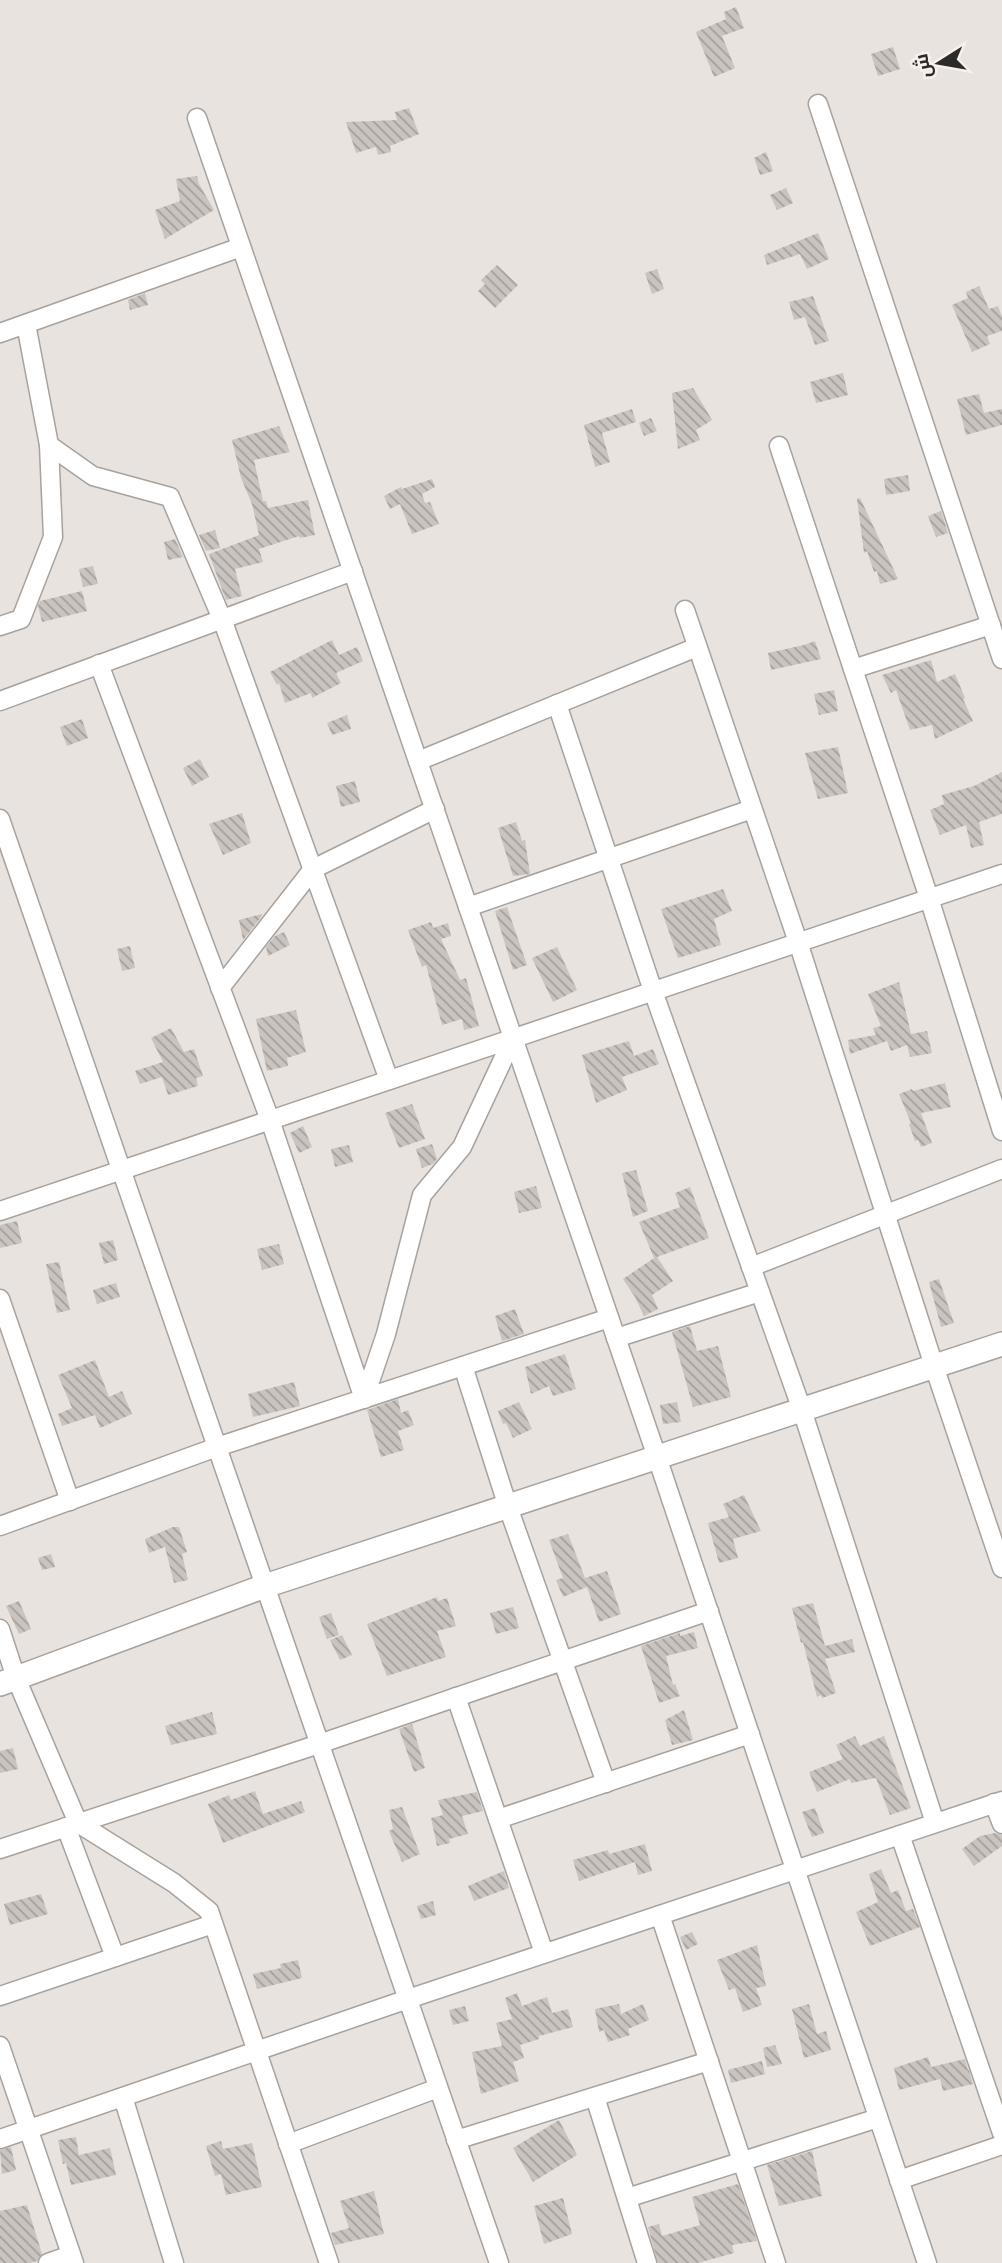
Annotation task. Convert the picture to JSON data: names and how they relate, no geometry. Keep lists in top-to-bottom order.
{
  "north": "left"
}
